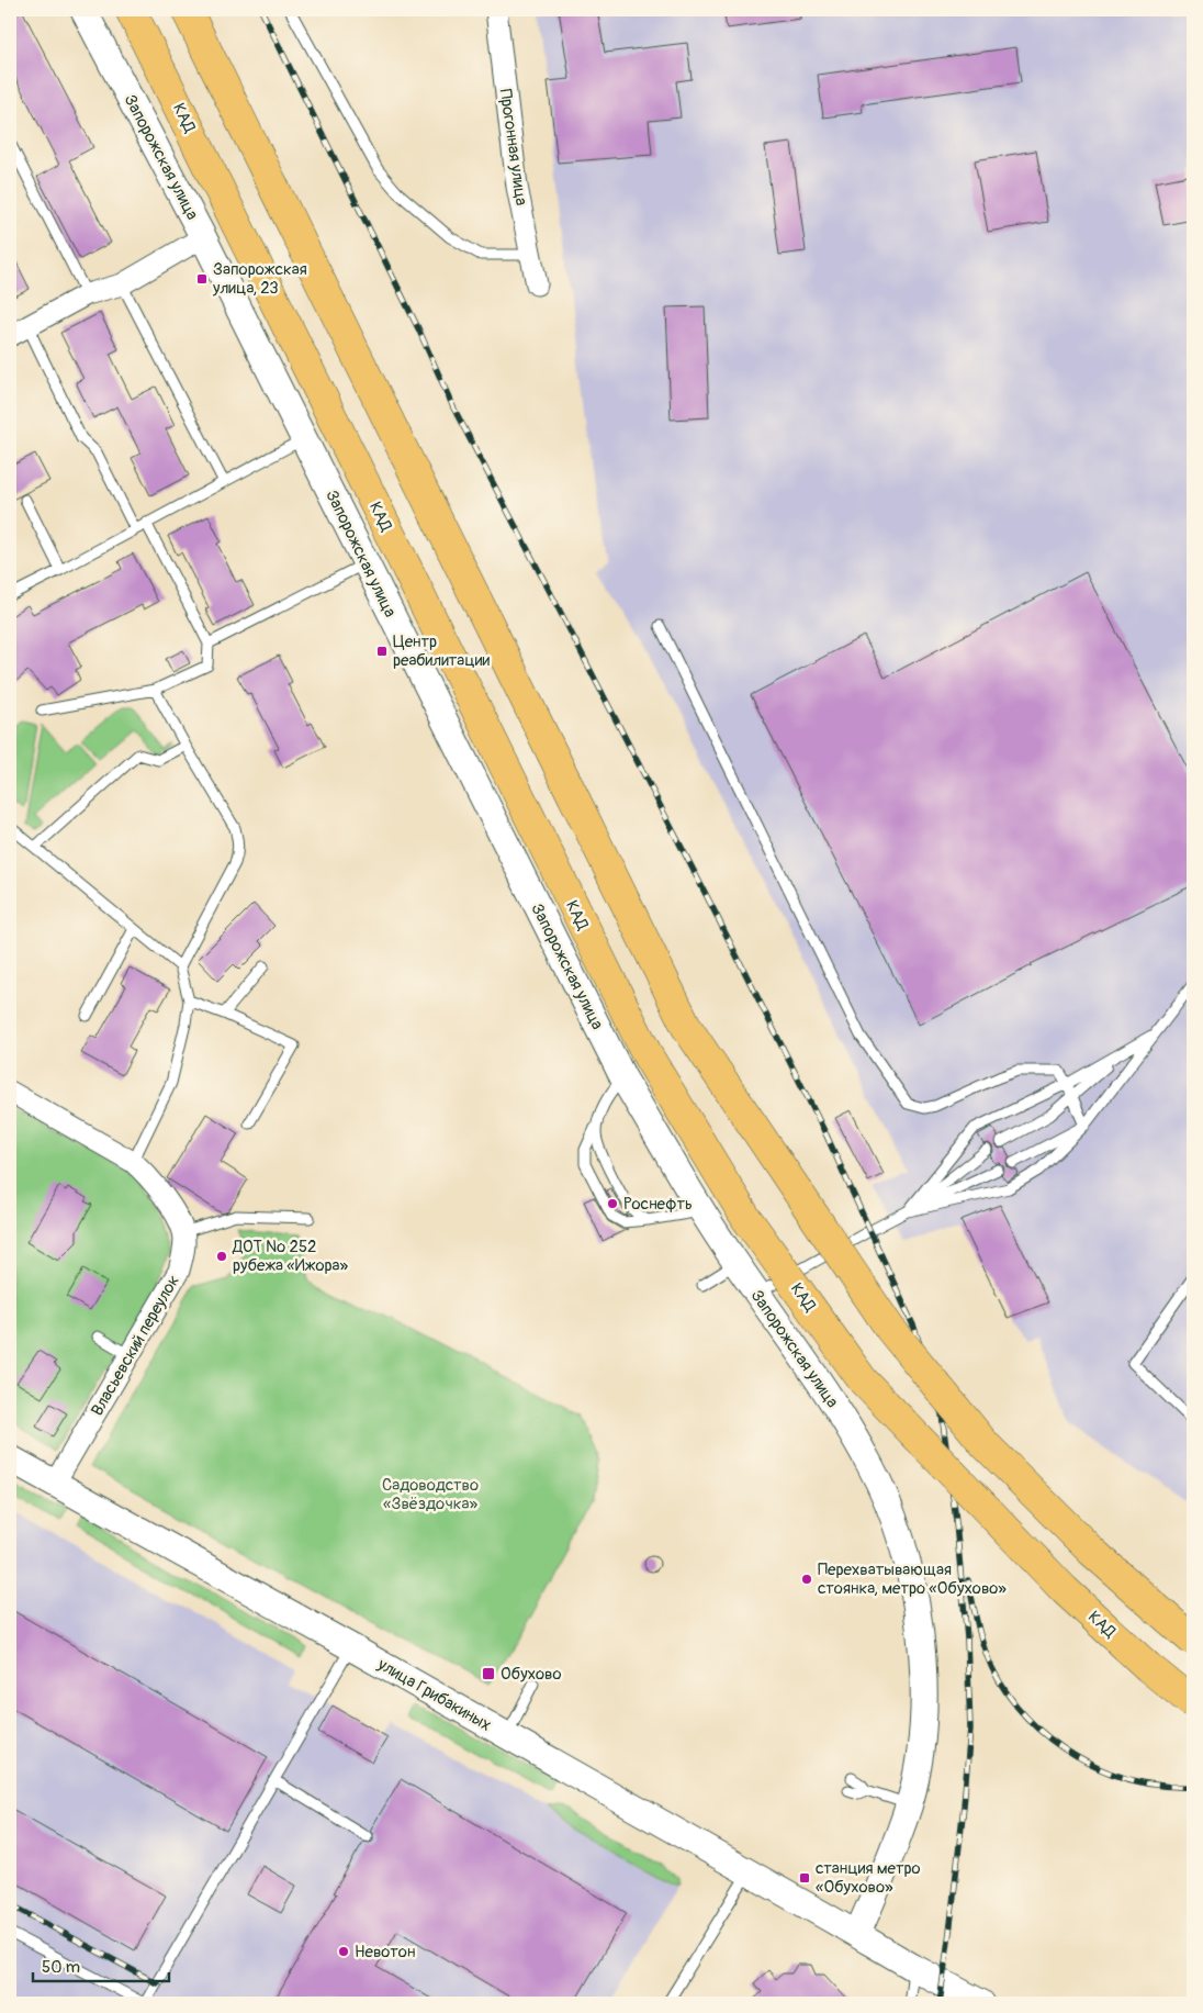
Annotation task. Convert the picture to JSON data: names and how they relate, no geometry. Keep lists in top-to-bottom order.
{
  "streets": {
    "highway": ["КАД"],
    "street": [
      "Прогонная улица",
      "Запорожская улица",
      "Власьевский переулок",
      "улица Грибакиных"
    ]
  },
  "crossings": [
    ["Запорожская улица", "улица Грибакиных"],
    ["Власьевский переулок", "улица Грибакиных"]
  ],
  "parks": ["Садоводство «Звёздочка»"],
  "places": {
    "transit": [
      "Запорожская улица, 23",
      "Центр реабилитации",
      "Обухово",
      "станция метро «Обухово»"
    ],
    "other": [
      "Роснефть",
      "ДОТ № 252 рубежа «Ижора»",
      "Перехватывающая стоянка, метро «Обухово»",
      "Невотон"
    ]
  },
  "scale_bar": "50 m"
}
